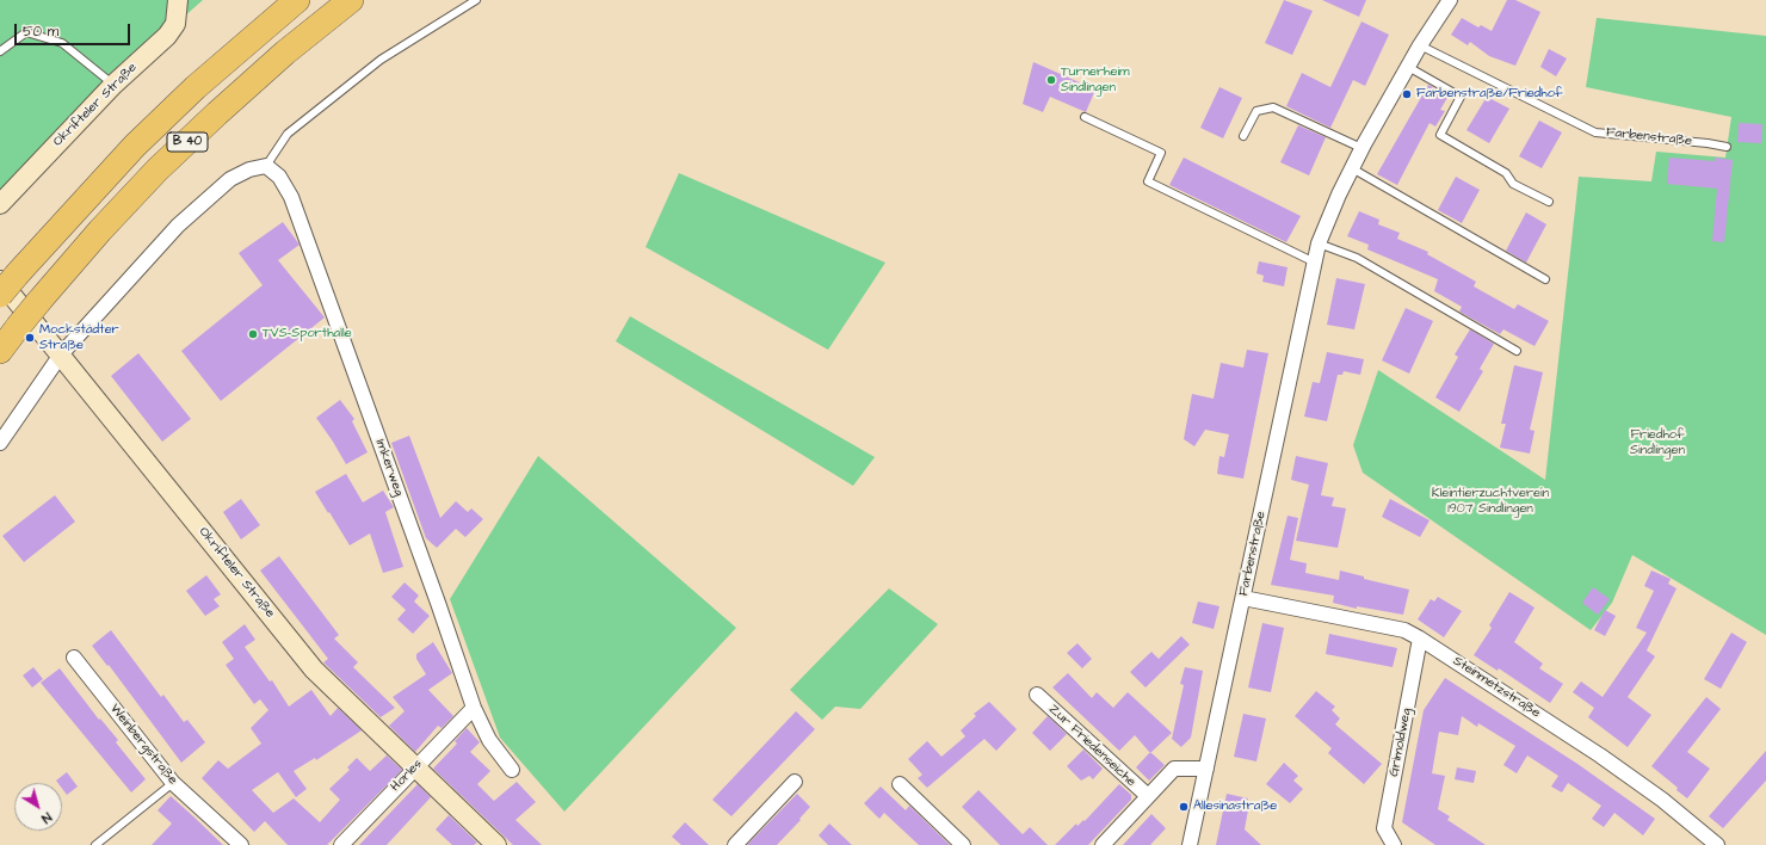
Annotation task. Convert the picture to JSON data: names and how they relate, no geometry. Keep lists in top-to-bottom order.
{
  "streets": {
    "highway": ["B 40"],
    "street": [
      "Okrifteler Straße",
      "Farbenstraße",
      "Imkerweg",
      "Steinmetzstraße",
      "Grimoldweg",
      "Weinbergstraße",
      "Zur Friedenseiche",
      "Horles"
    ]
  },
  "crossings": [
    ["Okrifteler Straße", "B 40"],
    ["Okrifteler Straße", "Horles"],
    ["Farbenstraße", "Steinmetzstraße"],
    ["Imkerweg", "Horles"],
    ["Steinmetzstraße", "Grimoldweg"]
  ],
  "parks": ["Friedhof Sindlingen", "Kleintierzuchtverein 1907 Sindlingen"],
  "places": [
    "Turnerheim Sindlingen",
    "Farbenstraße/Friedhof",
    "TVS-Sporthalle",
    "Mockstädter Straße",
    "Allesinastraße"
  ],
  "scale_bar": "50 m",
  "north": "bottom right"
}
